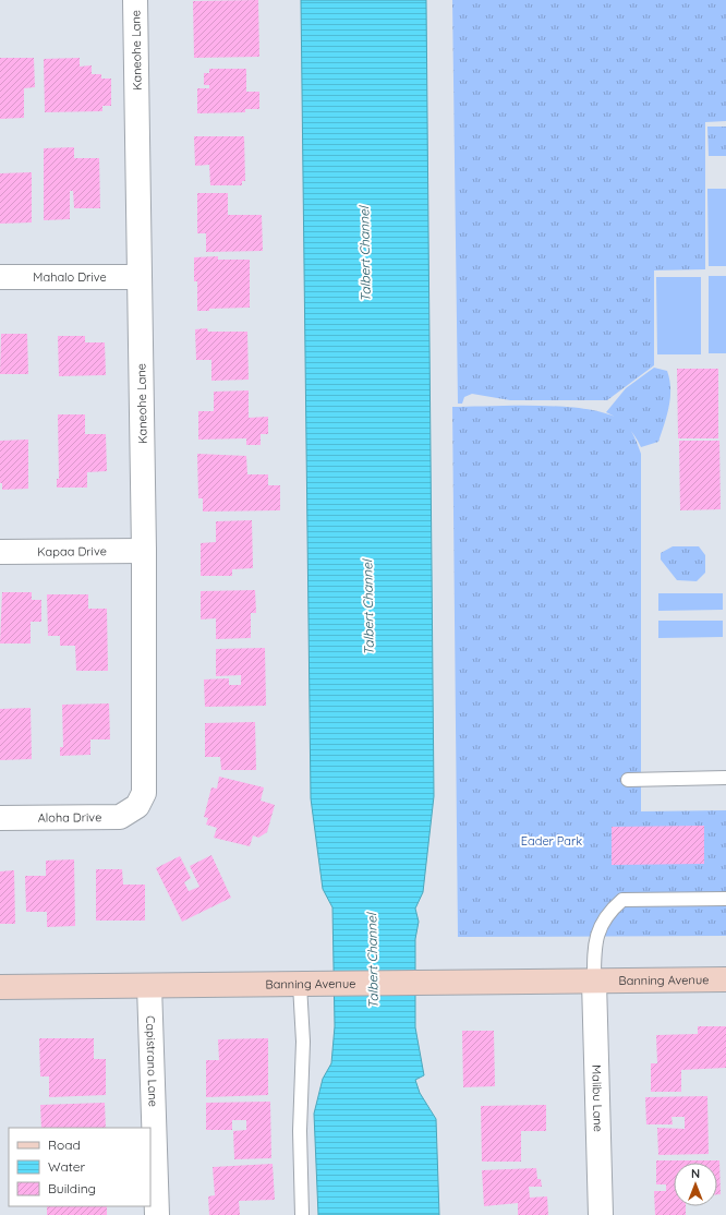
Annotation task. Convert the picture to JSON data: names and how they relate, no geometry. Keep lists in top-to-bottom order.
{
  "streets": {
    "street": [
      "Kaneohe Lane",
      "Mahalo Drive",
      "Kapaa Drive",
      "Aloha Drive",
      "Banning Avenue",
      "Capistrano Lane",
      "Malibu Lane"
    ]
  },
  "crossings": [
    ["Kaneohe Lane", "Mahalo Drive"],
    ["Kaneohe Lane", "Kapaa Drive"],
    ["Kaneohe Lane", "Aloha Drive"],
    ["Banning Avenue", "Capistrano Lane"],
    ["Banning Avenue", "Malibu Lane"]
  ],
  "water": ["Talbert Channel"],
  "parks": ["Eader Park"],
  "legend": ["Road", "Water", "Building"],
  "north": "top"
}
